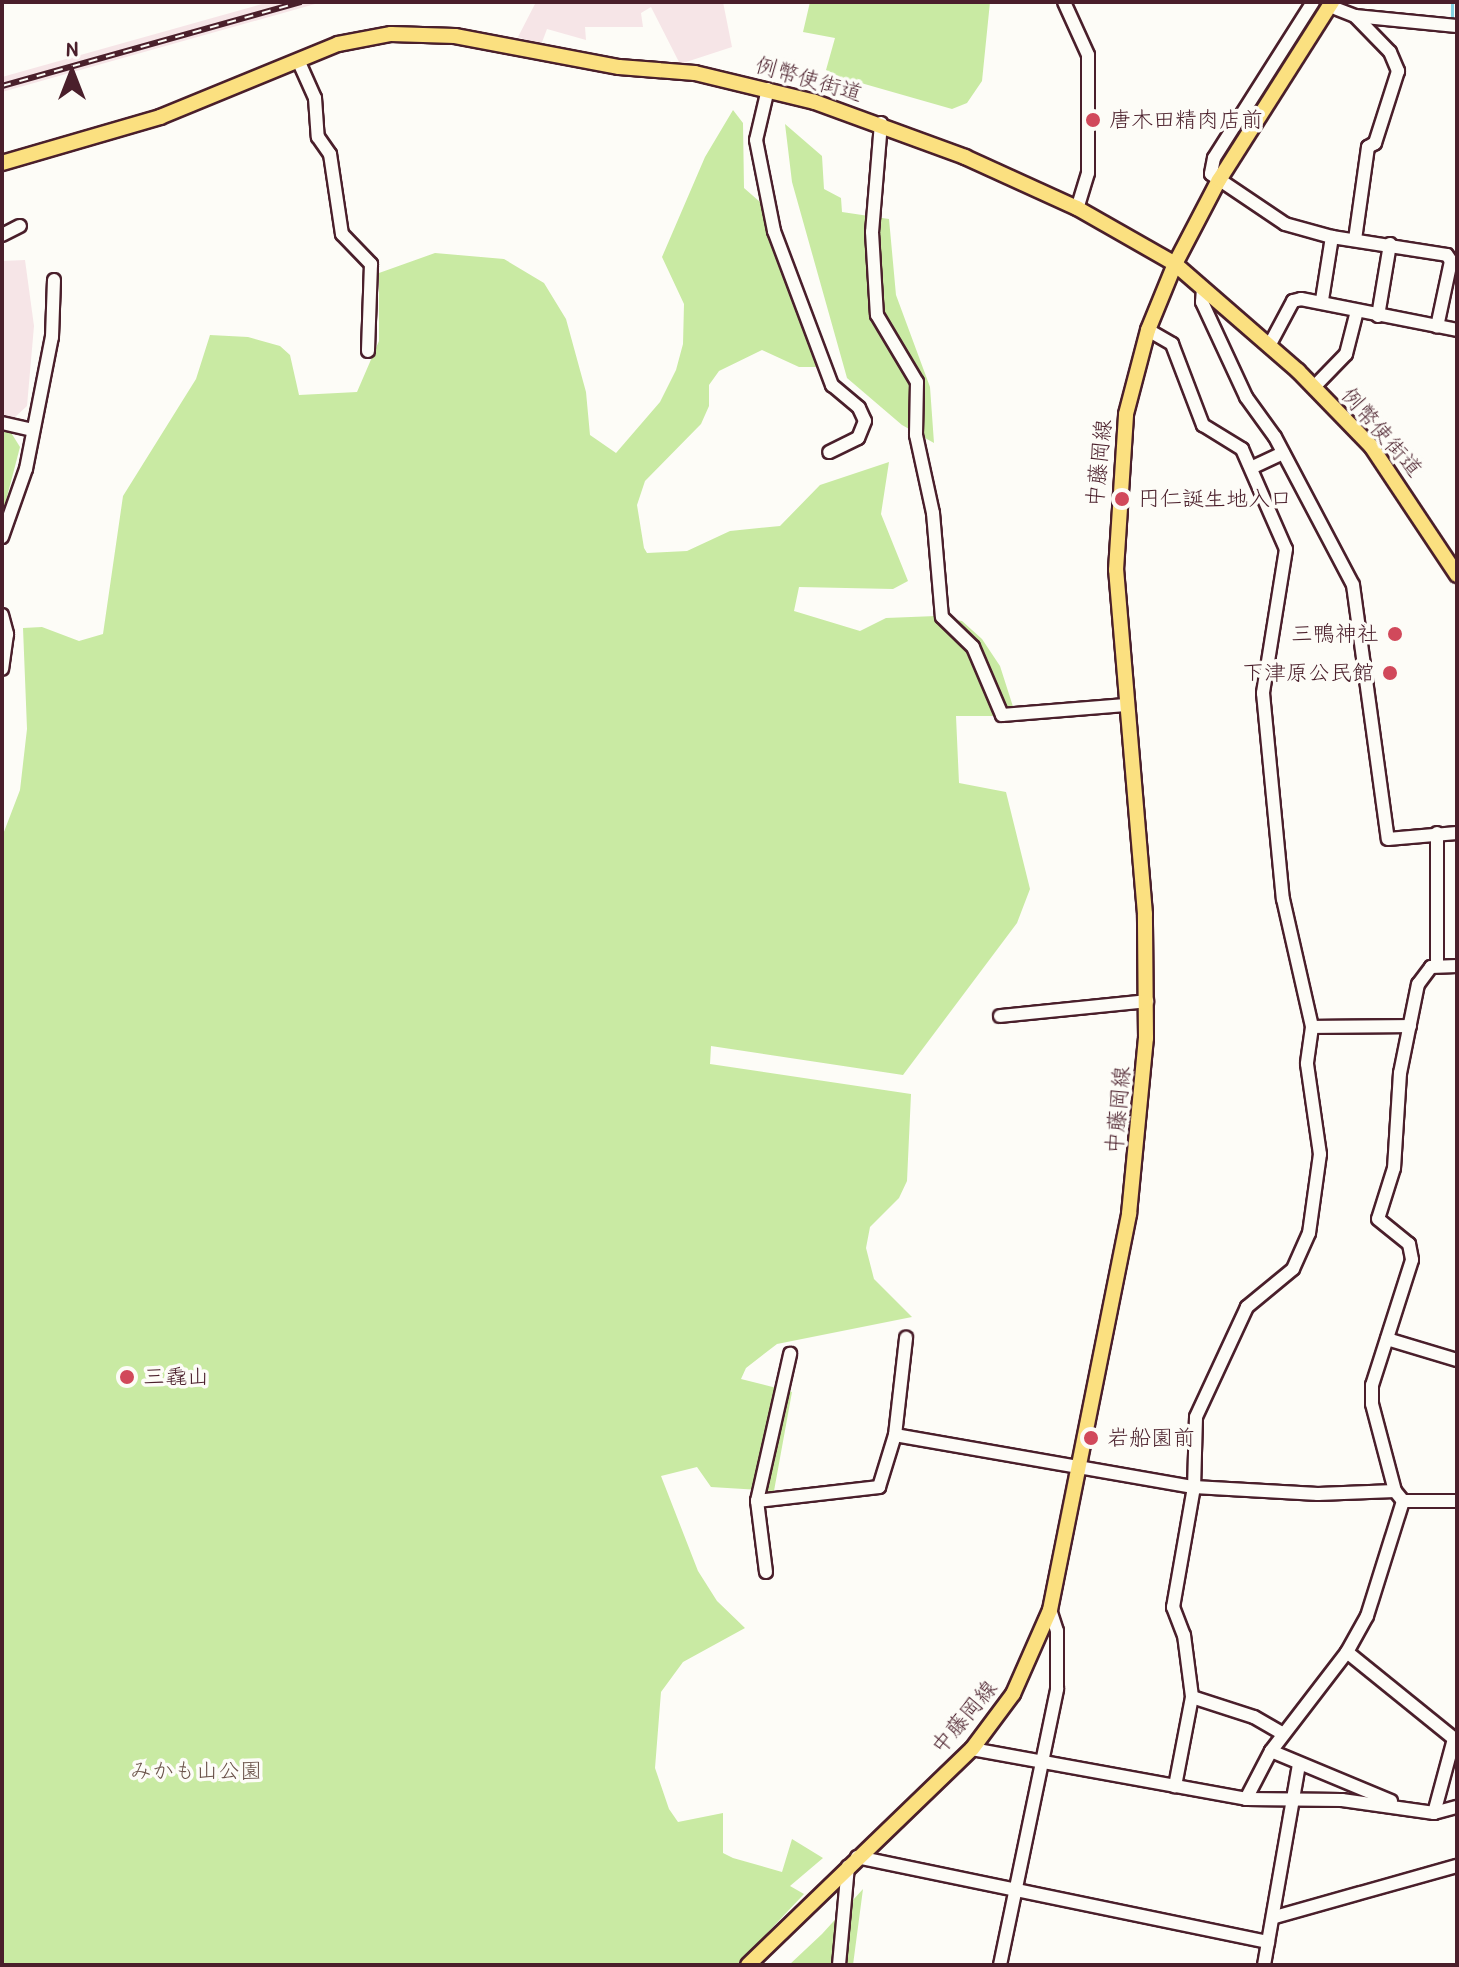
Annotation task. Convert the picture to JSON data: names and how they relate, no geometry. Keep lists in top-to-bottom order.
{
  "streets": {
    "main road": ["例幣使街道", "中藤岡線"]
  },
  "crossings": [
    ["例幣使街道", "中藤岡線"]
  ],
  "parks": ["みかも山公園"],
  "places": [
    "唐木田精肉店前",
    "円仁誕生地入口",
    "三鴨神社",
    "下津原公民館",
    "三毳山",
    "岩船園前"
  ],
  "north": "top"
}
